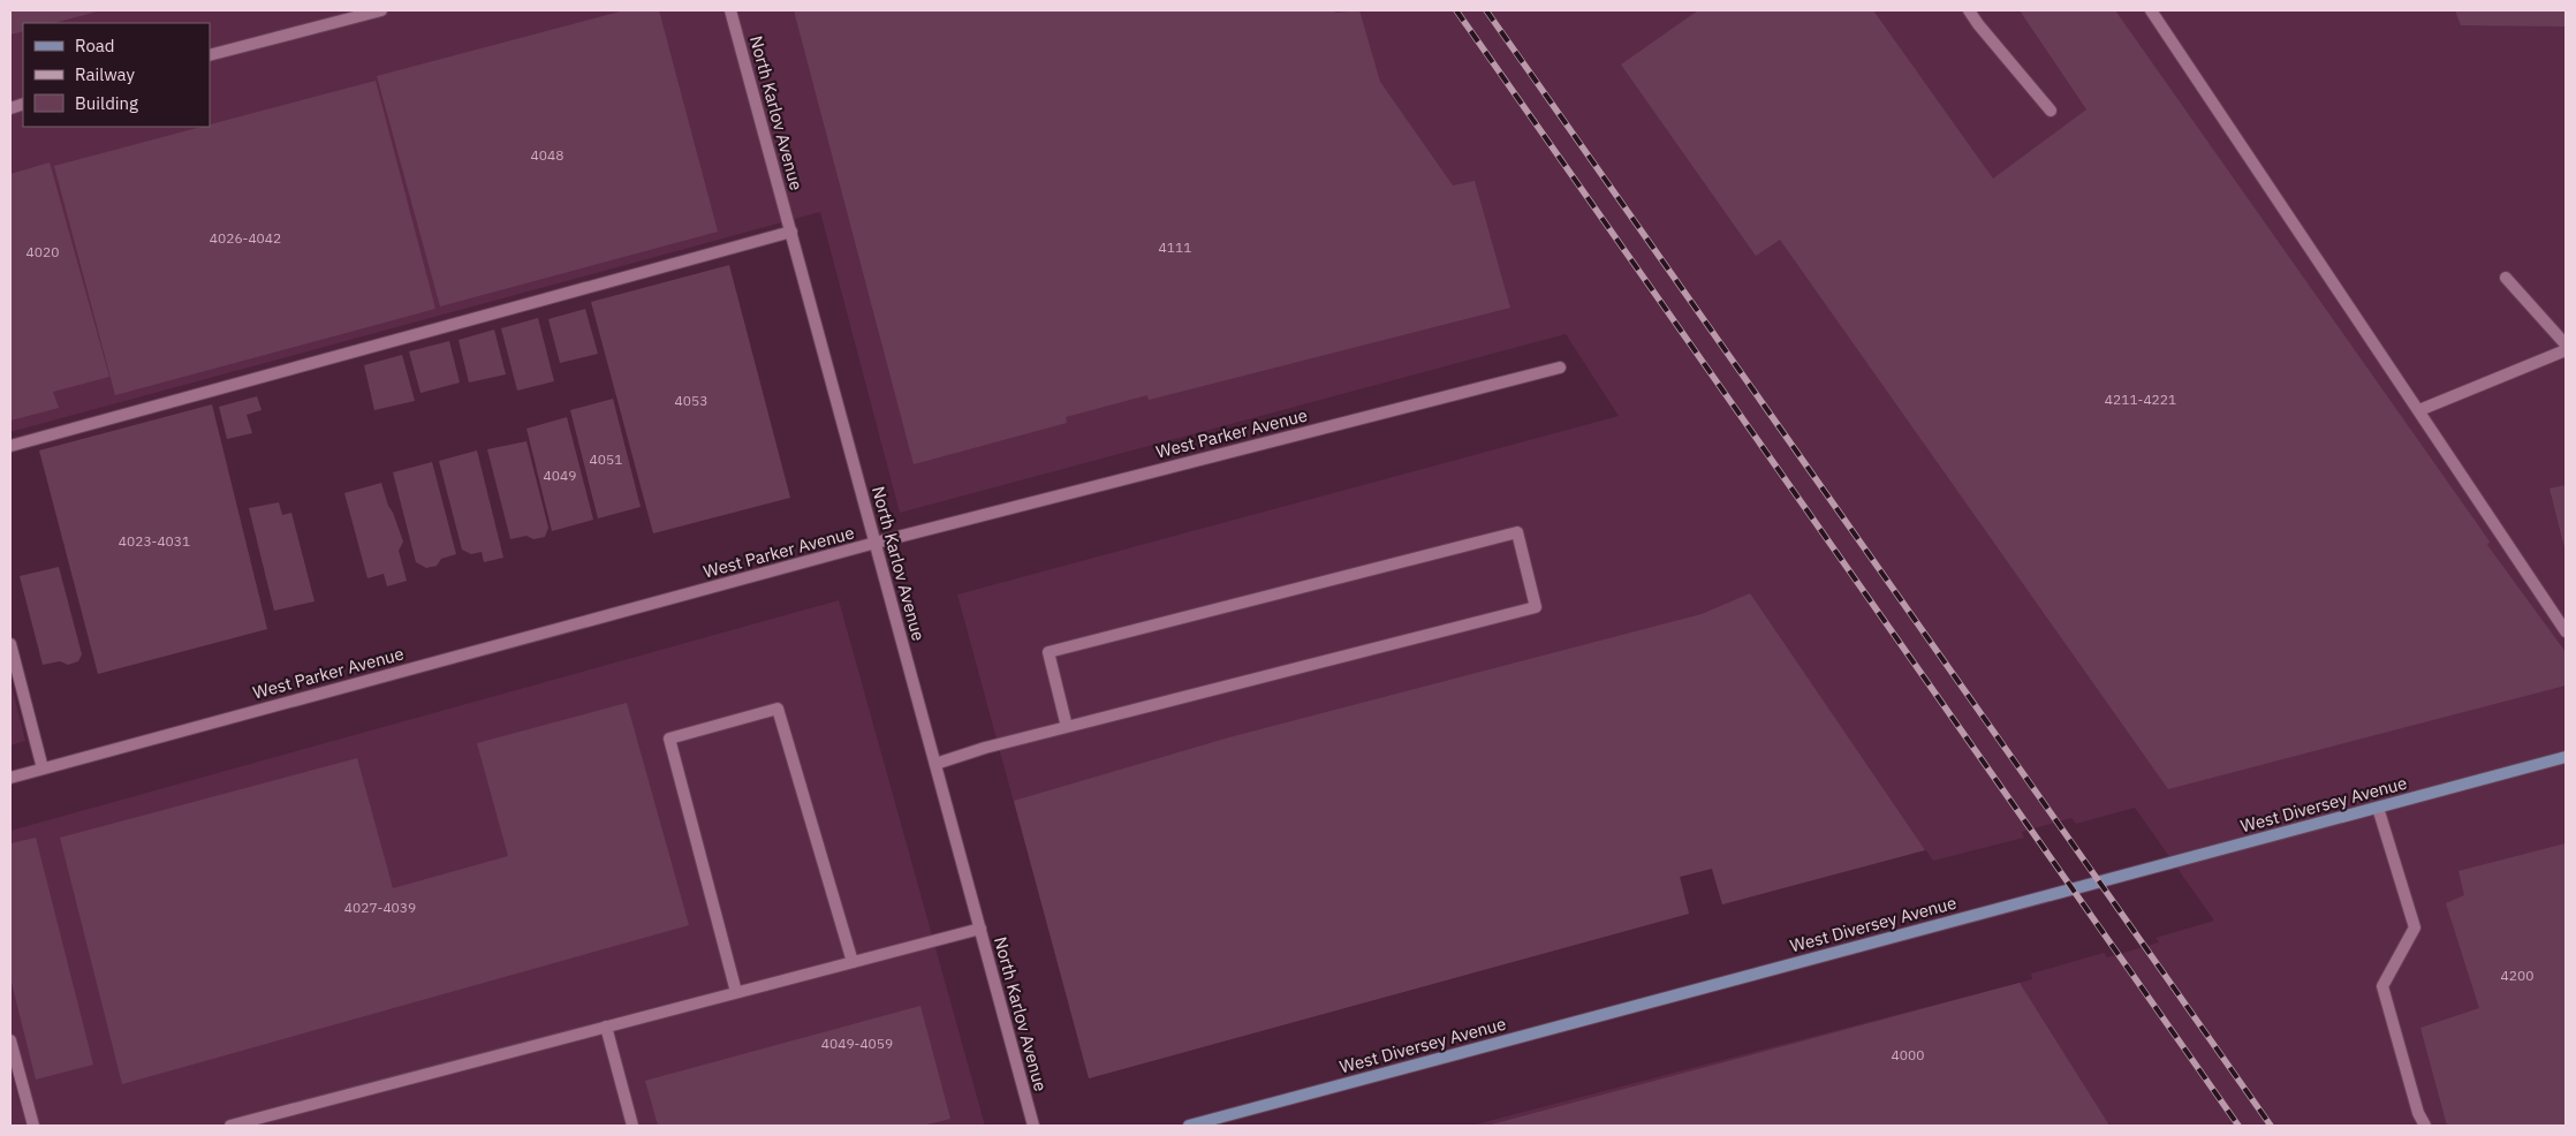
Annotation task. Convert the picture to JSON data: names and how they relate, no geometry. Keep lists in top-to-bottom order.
{
  "streets": {
    "main road": ["West Diversey Avenue"],
    "street": ["North Karlov Avenue", "West Parker Avenue"]
  },
  "crossings": [
    ["North Karlov Avenue", "West Parker Avenue"]
  ],
  "house_numbers": [
    "4048",
    "4026-4042",
    "4111",
    "4020",
    "4211-4221",
    "4053",
    "4051",
    "4049",
    "4023-4031",
    "4027-4039",
    "4200",
    "4049-4059",
    "4000"
  ],
  "legend": ["Road", "Railway", "Building"]
}
